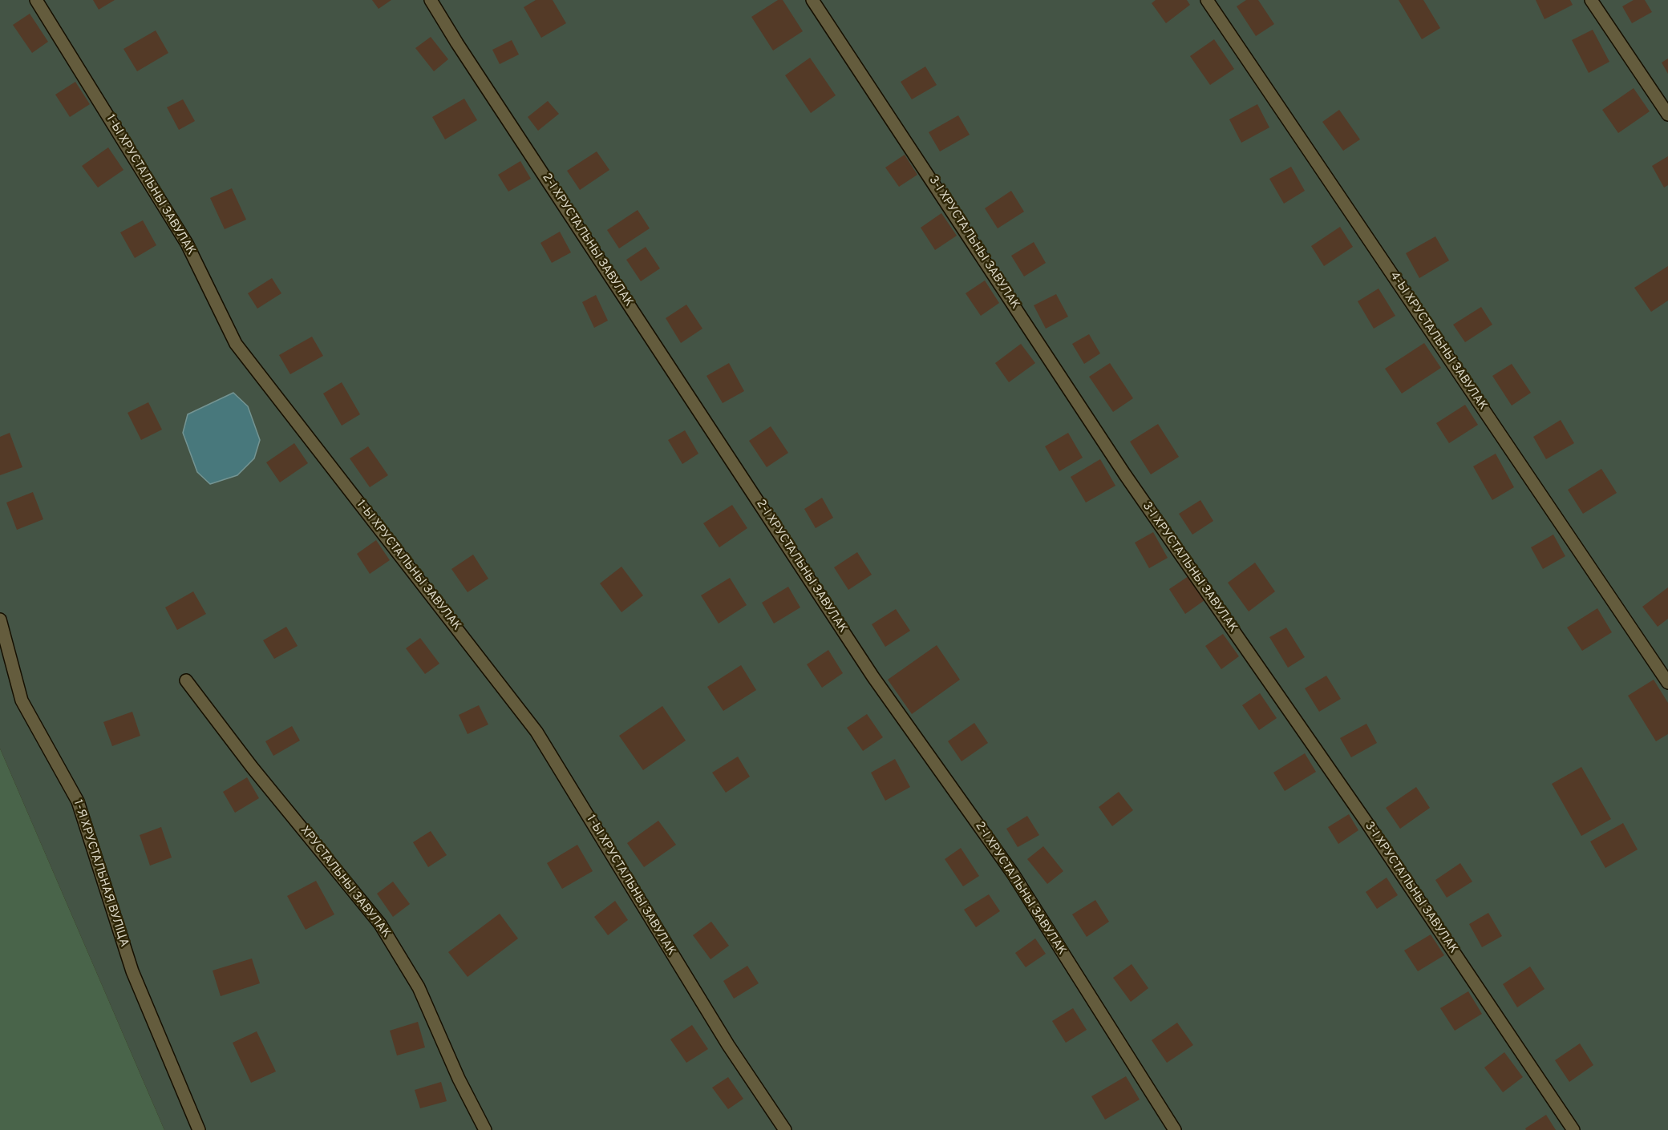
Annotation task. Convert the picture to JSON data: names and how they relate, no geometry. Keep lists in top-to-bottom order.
{
  "streets": {
    "lane": [
      "1-Ы ХРУСТАЛЬНЫ ЗАВУЛАК",
      "2-І ХРУСТАЛЬНЫ ЗАВУЛАК",
      "3-І ХРУСТАЛЬНЫ ЗАВУЛАК",
      "4-Ы ХРУСТАЛЬНЫ ЗАВУЛАК",
      "1-Я ХРУСТАЛЬНАЯ ВУЛІЦА",
      "ХРУСТАЛЬНЫ ЗАВУЛАК"
    ]
  }
}
